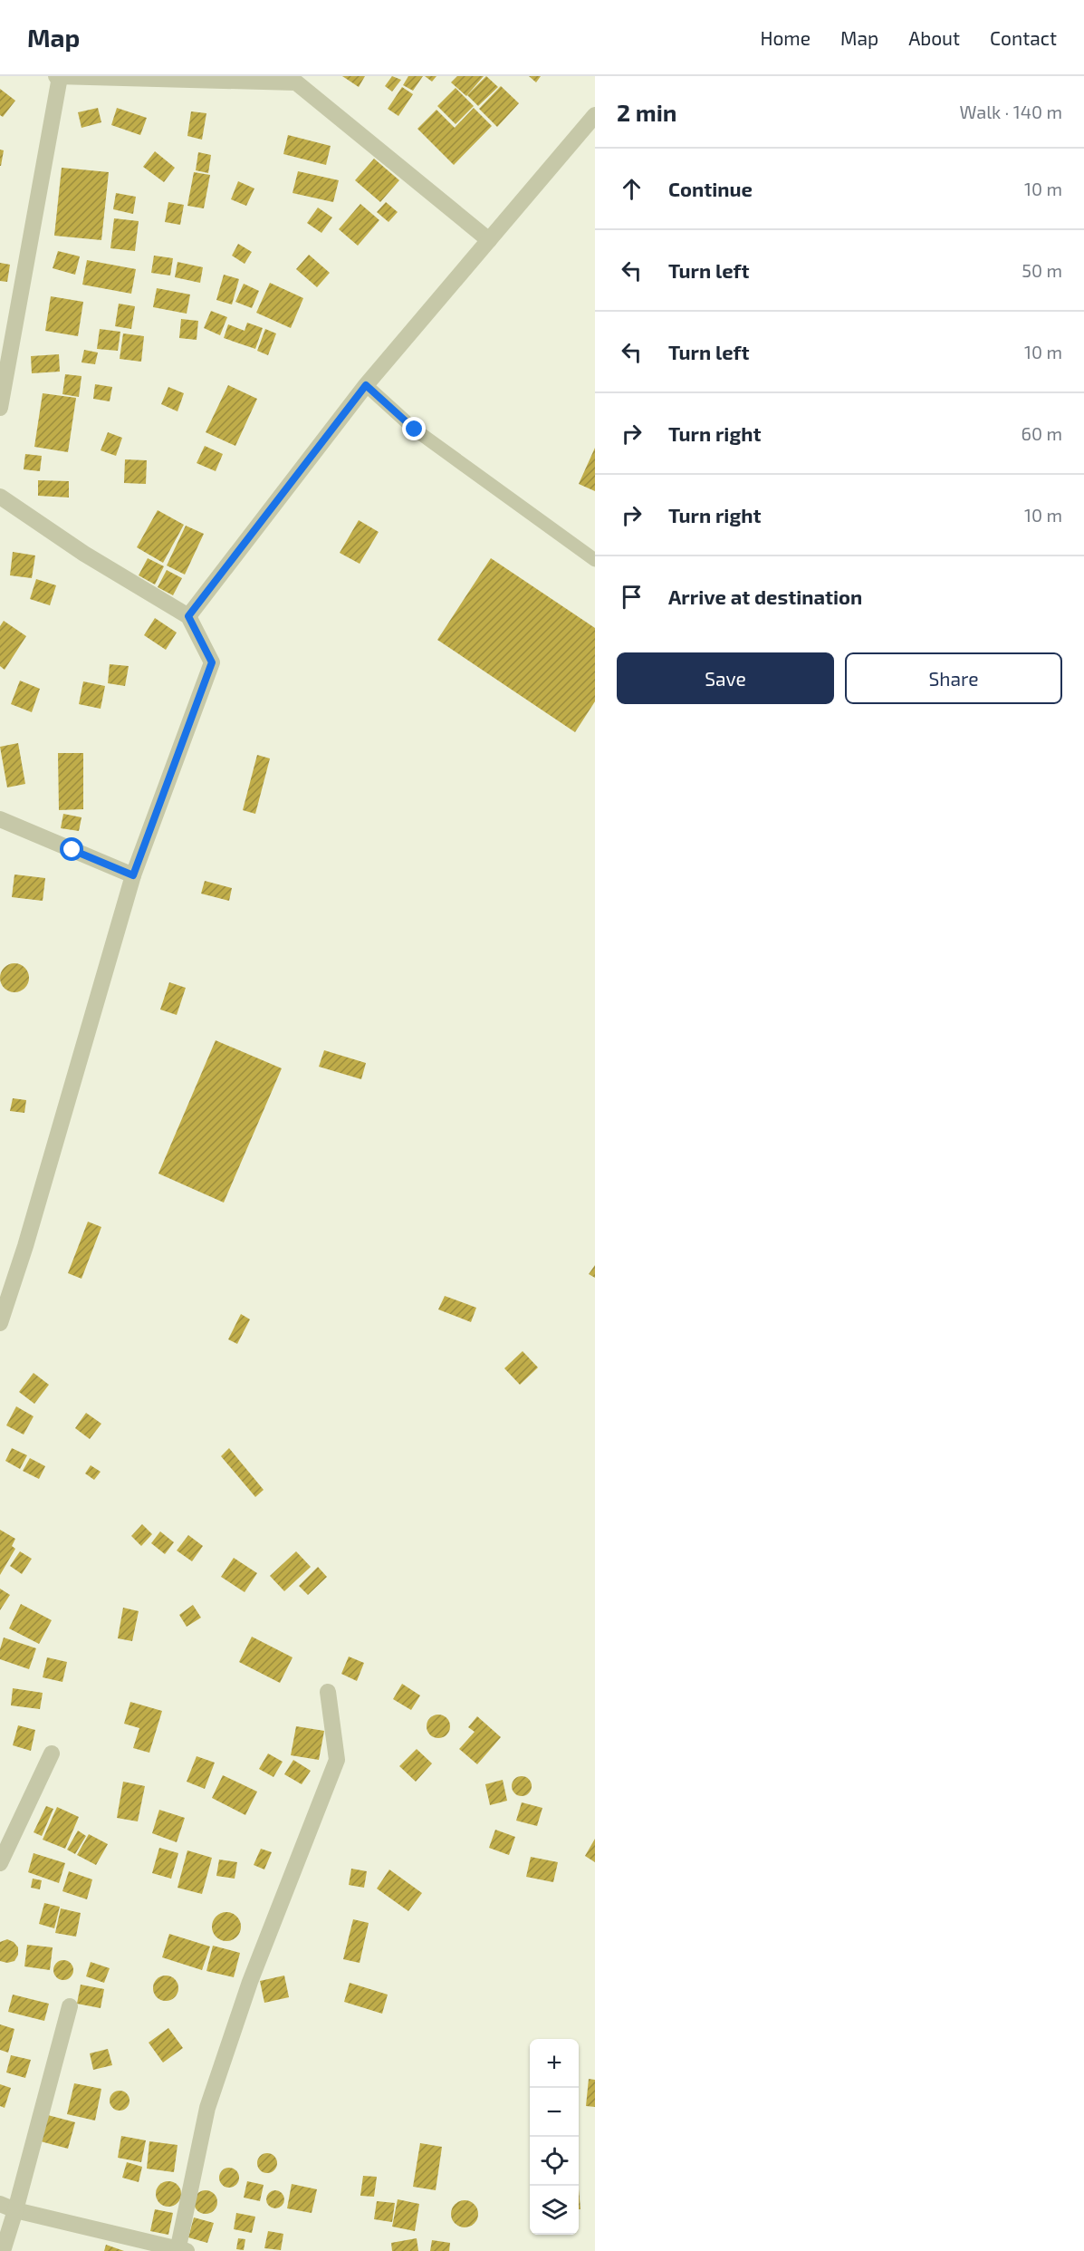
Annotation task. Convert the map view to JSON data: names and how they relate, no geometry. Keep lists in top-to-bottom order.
{
  "page": {
    "header": "Map",
    "nav": [
      "Home",
      "Map",
      "About",
      "Contact"
    ],
    "heading": ["2 min", "Walk · 140 m"],
    "list": [
      ["Continue", "10 m"],
      ["Turn left", "50 m"],
      ["Turn left", "10 m"],
      ["Turn right", "60 m"],
      ["Turn right", "10 m"],
      "Arrive at destination"
    ],
    "buttons": ["Save", "Share"],
    "map_buttons": ["+", "−"]
  }
}
